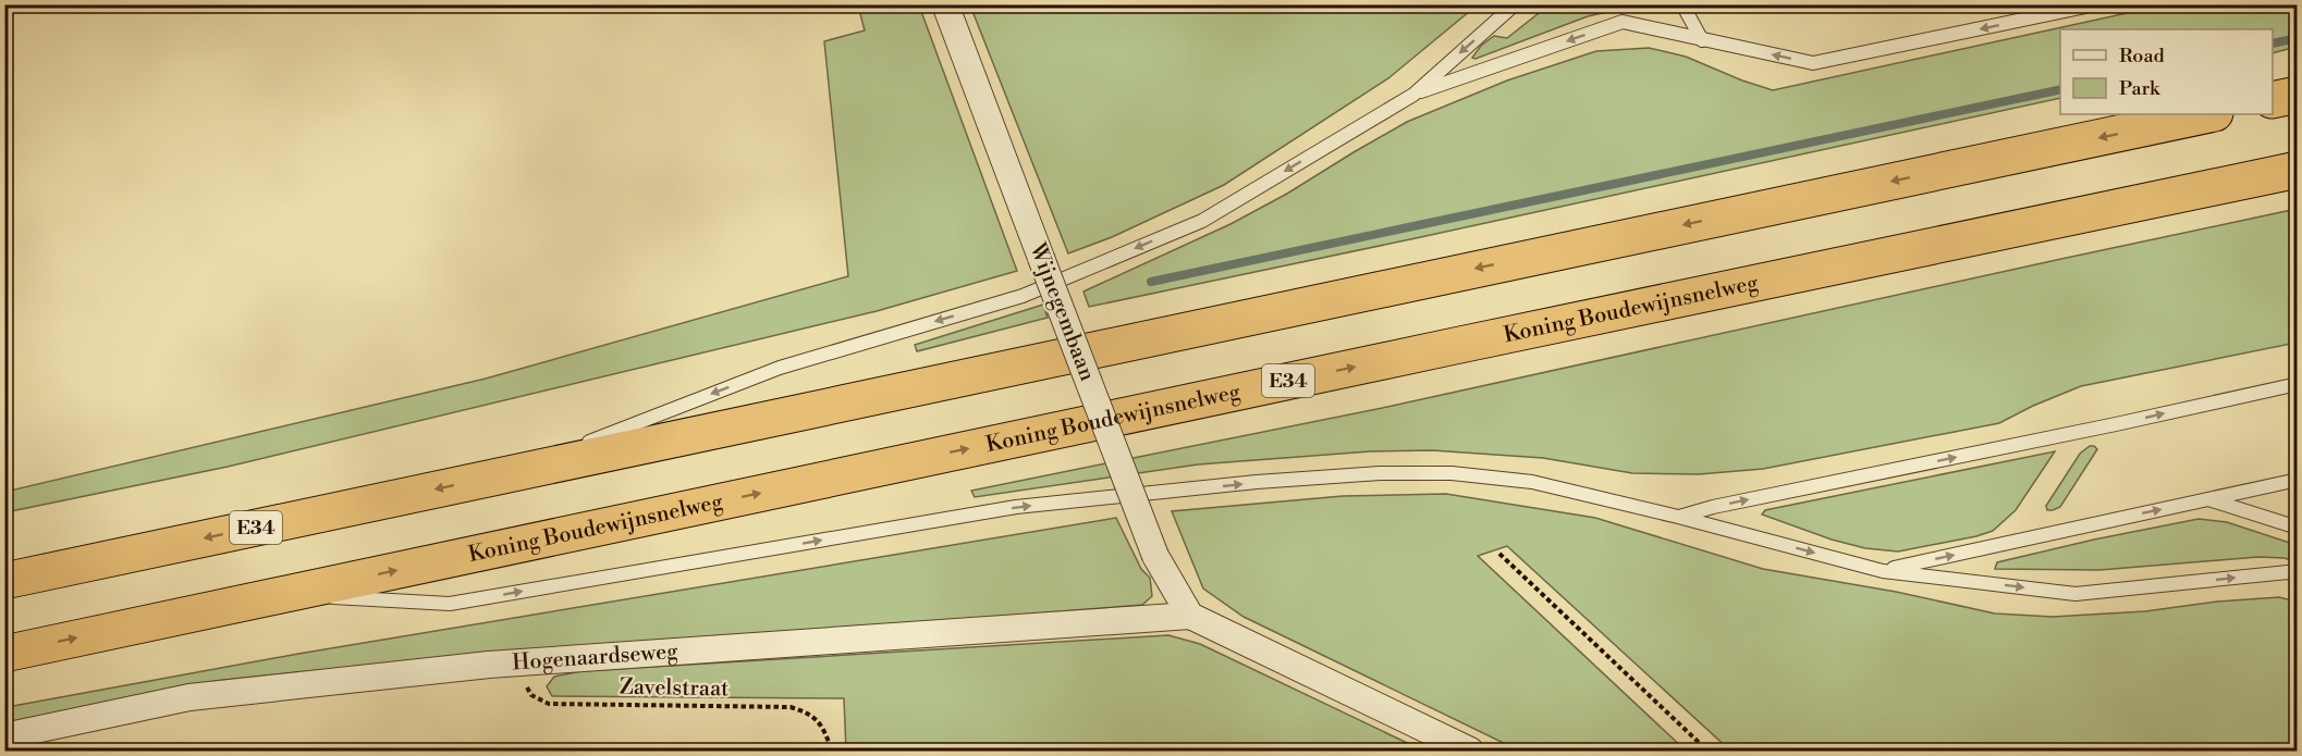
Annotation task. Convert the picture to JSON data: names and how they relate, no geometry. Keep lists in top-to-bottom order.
{
  "streets": {
    "highway": ["Koning Boudewijnsnelweg", "E34"],
    "street": ["Wijnegembaan", "Hogenaardseweg"],
    "path": ["Zavelstraat"]
  },
  "crossings": [
    ["Wijnegembaan", "Hogenaardseweg"],
    ["Hogenaardseweg", "Zavelstraat"]
  ],
  "legend": ["Road", "Park"]
}
